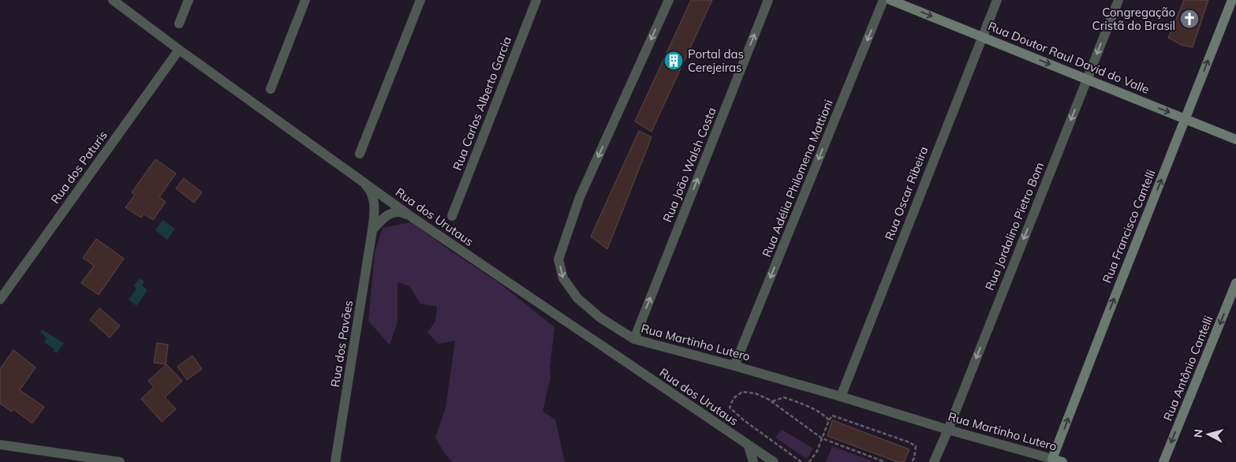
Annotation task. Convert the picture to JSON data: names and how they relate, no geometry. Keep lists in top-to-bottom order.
{
  "streets": {
    "street": [
      "Rua Doutor Raul David do Valle",
      "Rua Carlos Alberto Garcia",
      "Rua João Walsh Costa",
      "Rua dos Paturis",
      "Rua Adélia Philomena Mattioni",
      "Rua Oscar Ribeira",
      "Rua dos Urutaus",
      "Rua Jordalino Pietro Bom",
      "Rua Francisco Cantelli",
      "Rua Martinho Lutero",
      "Rua dos Pavões",
      "Rua Antônio Cantelli"
    ]
  },
  "crossings": [
    ["Rua Doutor Raul David do Valle", "Rua Oscar Ribeira"],
    ["Rua Doutor Raul David do Valle", "Rua Jordalino Pietro Bom"],
    ["Rua Doutor Raul David do Valle", "Rua Francisco Cantelli"],
    ["Rua João Walsh Costa", "Rua Martinho Lutero"],
    ["Rua dos Paturis", "Rua dos Urutaus"],
    ["Rua Adélia Philomena Mattioni", "Rua Martinho Lutero"],
    ["Rua Oscar Ribeira", "Rua Martinho Lutero"],
    ["Rua dos Urutaus", "Rua dos Pavões"],
    ["Rua Jordalino Pietro Bom", "Rua Martinho Lutero"],
    ["Rua Francisco Cantelli", "Rua Martinho Lutero"]
  ],
  "one_way": [
    "Rua Doutor Raul David do Valle",
    "Rua João Walsh Costa",
    "Rua Adélia Philomena Mattioni",
    "Rua Jordalino Pietro Bom",
    "Rua Francisco Cantelli",
    "Rua Martinho Lutero",
    "Rua Antônio Cantelli"
  ],
  "places": {
    "church": ["Congregação Cristã do Brasil"],
    "building": ["Portal das Cerejeiras"]
  },
  "north": "left"
}
